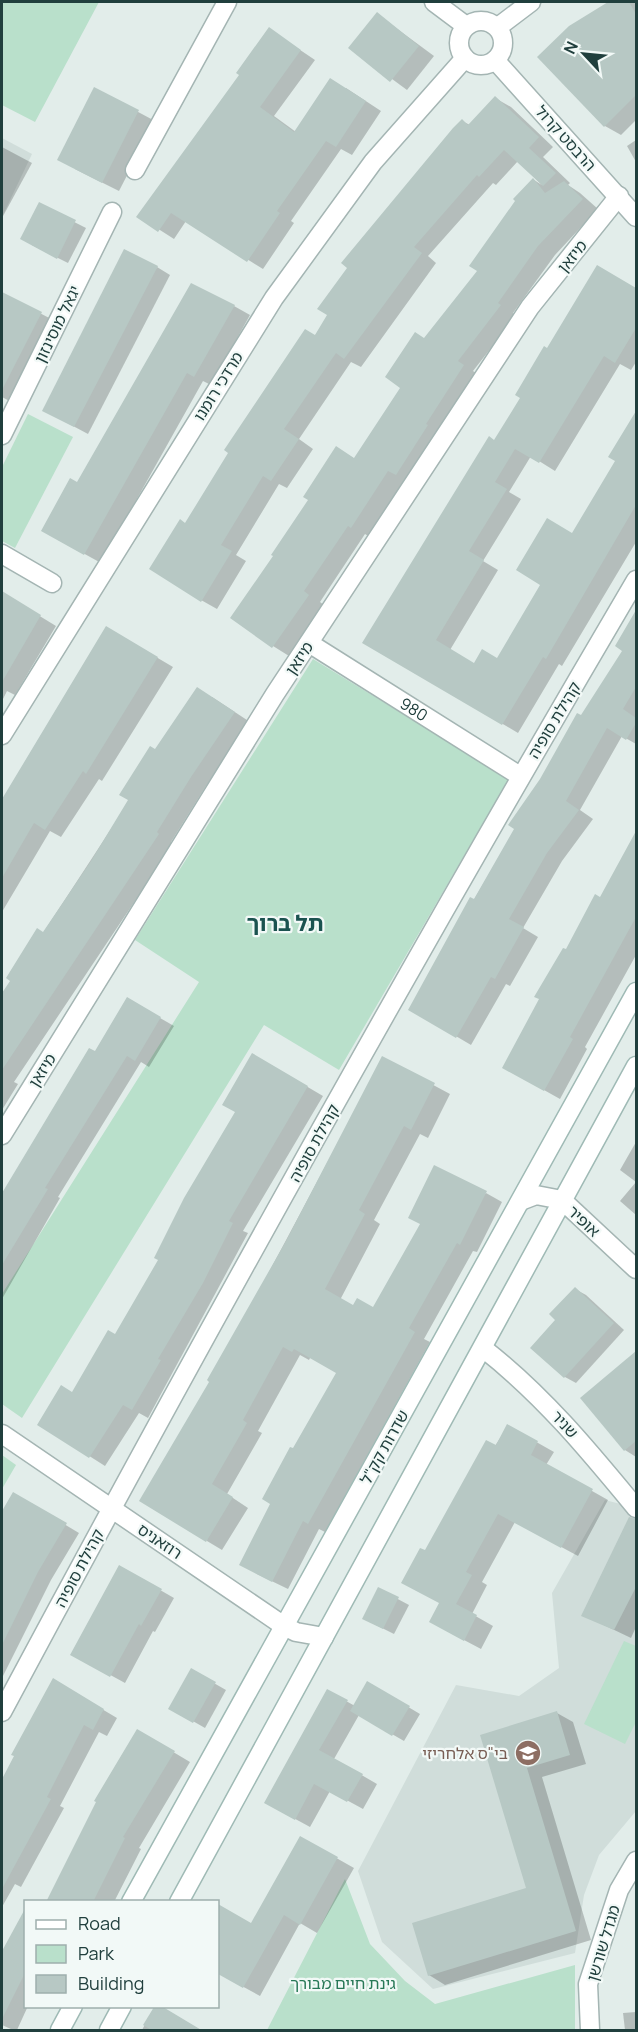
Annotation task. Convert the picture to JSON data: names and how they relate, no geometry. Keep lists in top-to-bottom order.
{
  "streets": {
    "street": [
      "הרבסט קרול",
      "מיזאן",
      "יגאל מוסינזון",
      "מרדכי רומנו",
      "980",
      "קהילת סופיה",
      "אופיר",
      "שניר",
      "שדרות קק\"ל",
      "רוזאניס",
      "מגדל שורשן"
    ]
  },
  "crossings": [
    ["הרבסט קרול", "מיזאן"],
    ["הרבסט קרול", "מרדכי רומנו"],
    ["מיזאן", "980"],
    ["980", "קהילת סופיה"],
    ["קהילת סופיה", "רוזאניס"],
    ["אופיר", "שדרות קק\"ל"],
    ["שדרות קק\"ל", "רוזאניס"]
  ],
  "districts": ["תל ברוך"],
  "parks": ["גינת חיים מבורך"],
  "places": {
    "school or university": ["בי\"ס אלחריזי"]
  },
  "legend": ["Road", "Park", "Building"],
  "north": "top left"
}
